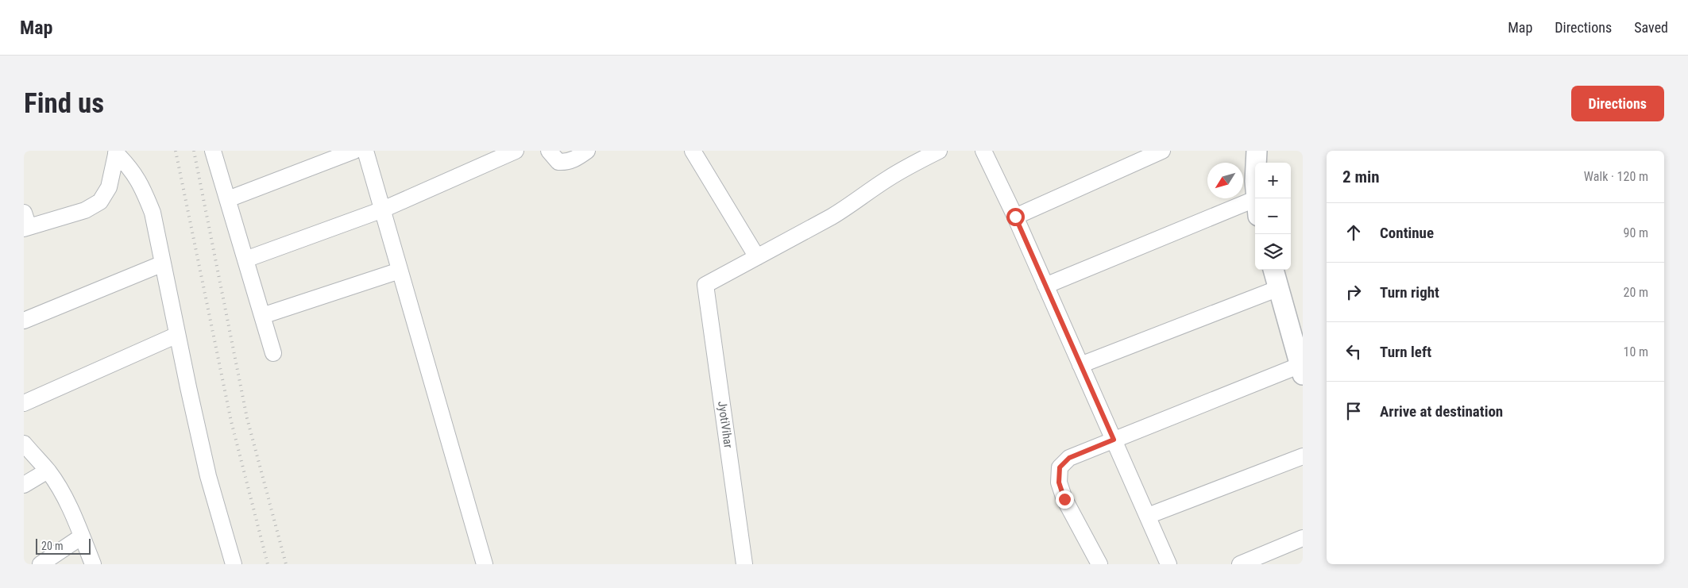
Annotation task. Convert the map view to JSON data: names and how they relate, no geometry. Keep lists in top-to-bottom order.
{
  "streets": {
    "street": ["JyotiVihar"]
  },
  "scale_bar": "20 m",
  "north": "bottom left",
  "page": {
    "header": "Map",
    "nav": ["Map", "Directions", "Saved"],
    "buttons": "Directions",
    "title": "Find us",
    "heading": ["2 min", "Walk · 120 m"],
    "map_buttons": ["+", "−"],
    "list": [
      ["Continue", "90 m"],
      ["Turn right", "20 m"],
      ["Turn left", "10 m"],
      "Arrive at destination"
    ],
    "scale": "20 m"
  }
}
